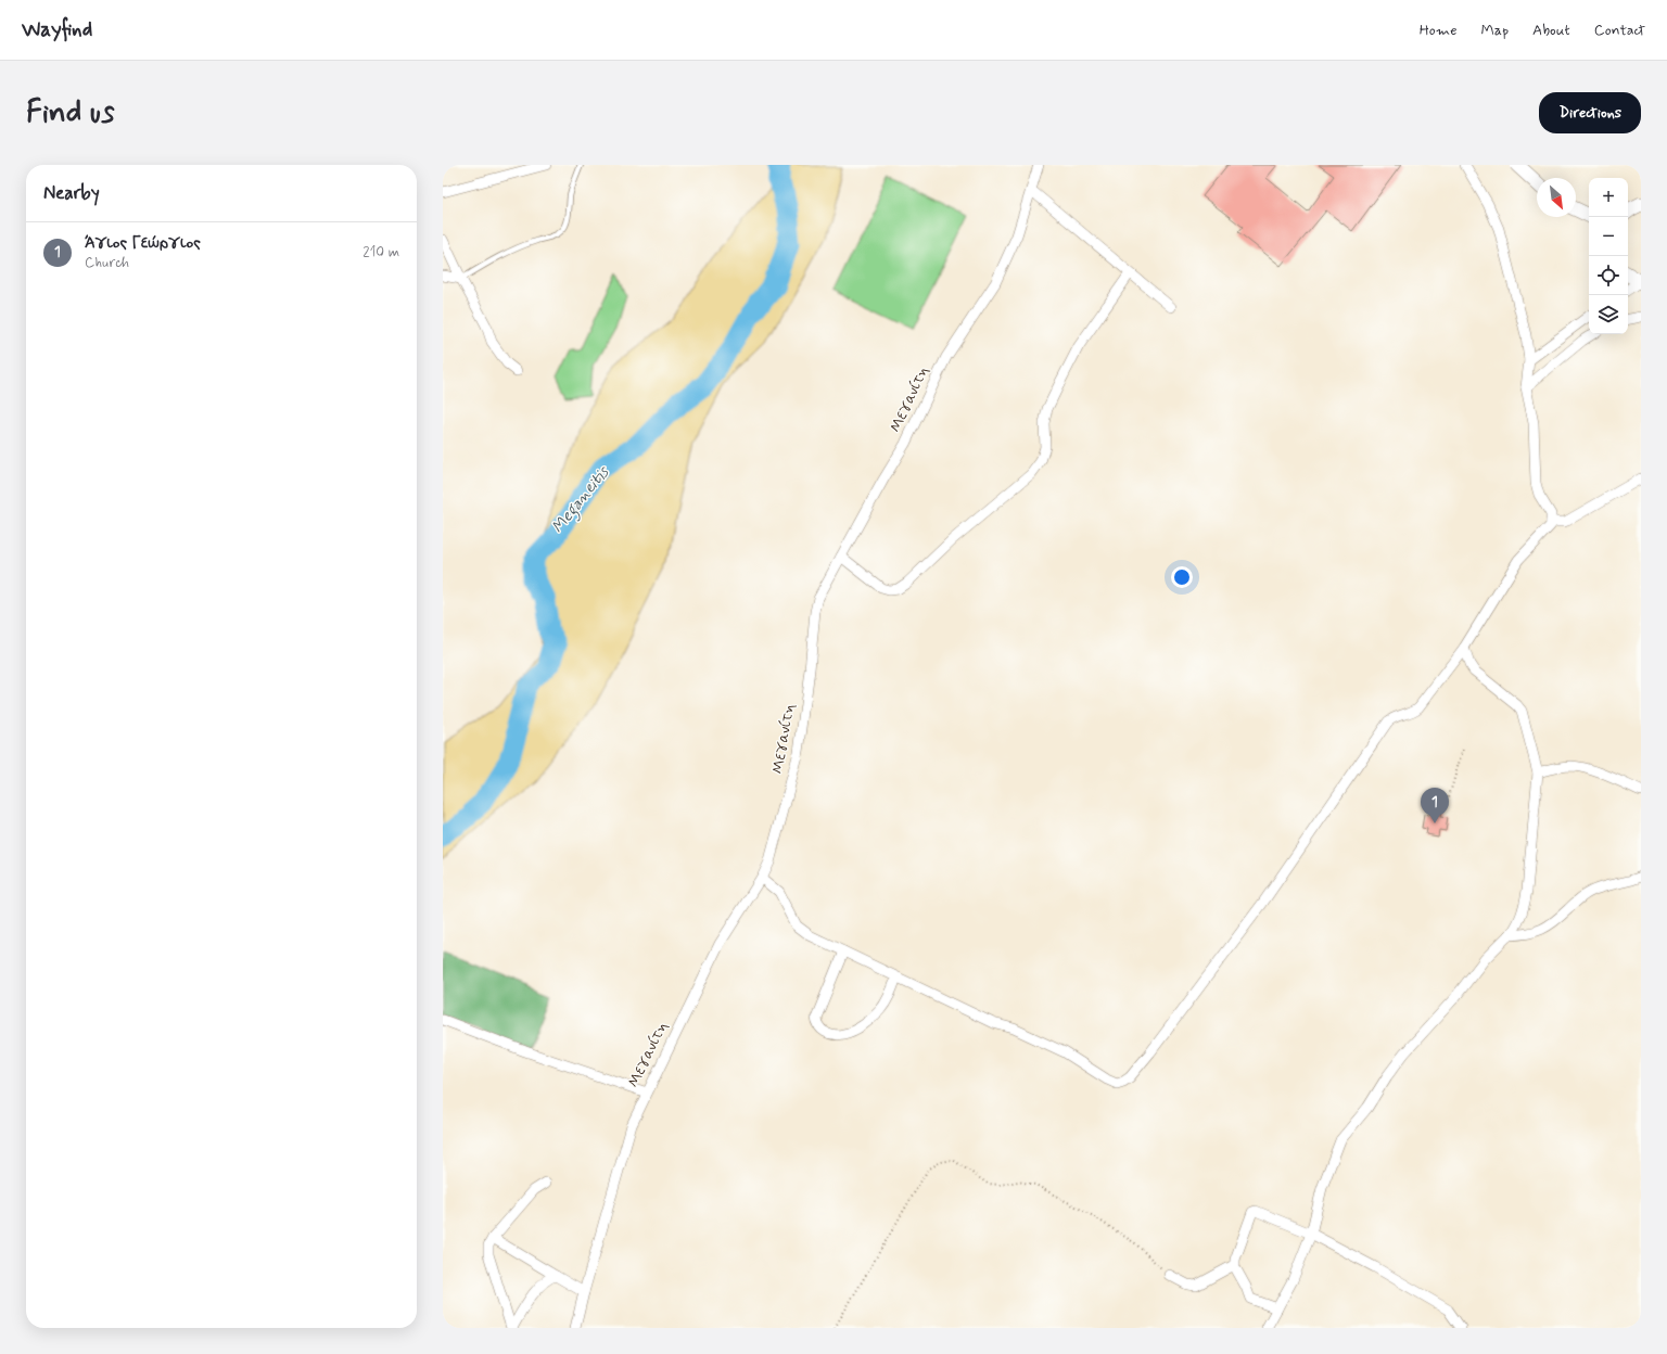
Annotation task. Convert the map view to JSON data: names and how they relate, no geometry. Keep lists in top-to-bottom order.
{
  "streets": {
    "street": ["Μεγανίτη"]
  },
  "water": ["Meganeitis"],
  "north": "bottom right",
  "page": {
    "header": "Wayfind",
    "nav": [
      "Home",
      "Map",
      "About",
      "Contact"
    ],
    "buttons": "Directions",
    "title": "Find us",
    "heading": "Nearby",
    "map_buttons": ["+", "−"],
    "list": [
      {
        "mark": "1",
        "name": "Άγιος Γεώργιος",
        "note": "Church",
        "value": "210 m"
      }
    ],
    "pins": "1"
  }
}
